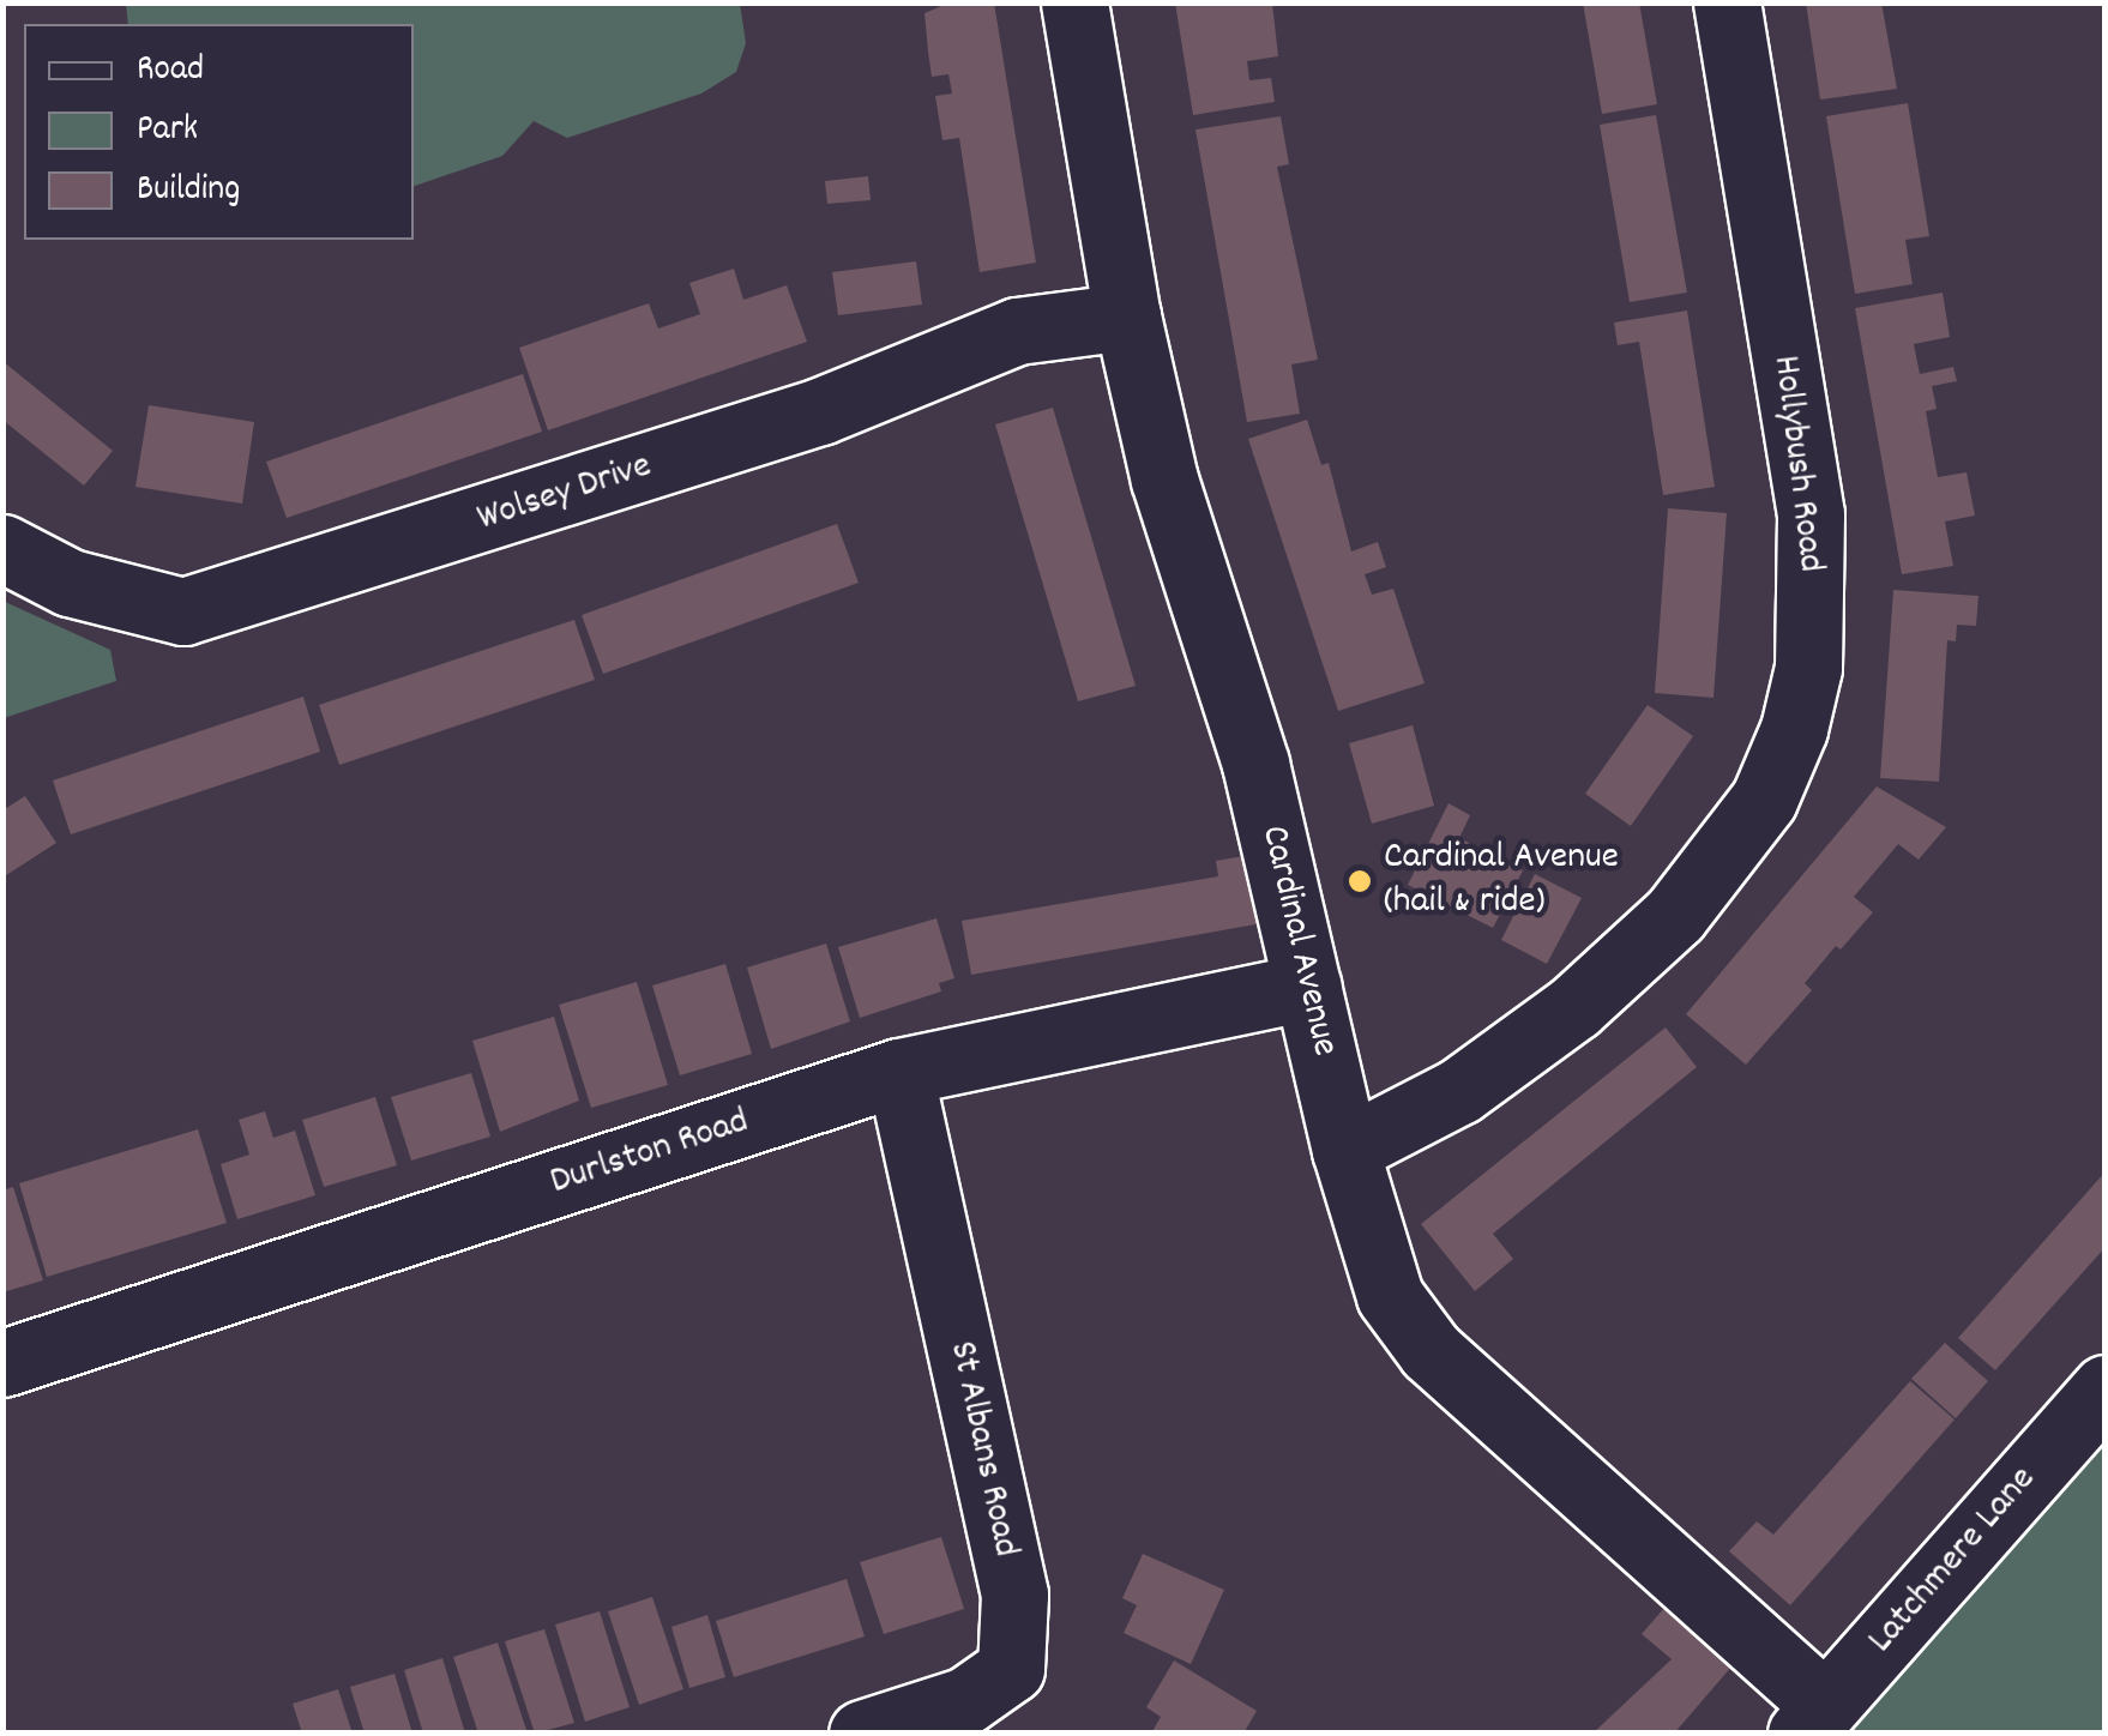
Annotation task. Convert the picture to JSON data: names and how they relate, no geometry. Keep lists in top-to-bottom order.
{
  "streets": {
    "street": [
      "Hollybush Road",
      "Wolsey Drive",
      "Cardinal Avenue",
      "Durlston Road",
      "St Albans Road",
      "Latchmere Lane"
    ]
  },
  "crossings": [
    ["Hollybush Road", "Cardinal Avenue"],
    ["Wolsey Drive", "Cardinal Avenue"],
    ["Cardinal Avenue", "Durlston Road"],
    ["Cardinal Avenue", "Latchmere Lane"],
    ["Durlston Road", "St Albans Road"]
  ],
  "places": ["Cardinal Avenue (hail & ride)"],
  "legend": ["Road", "Park", "Building"]
}
